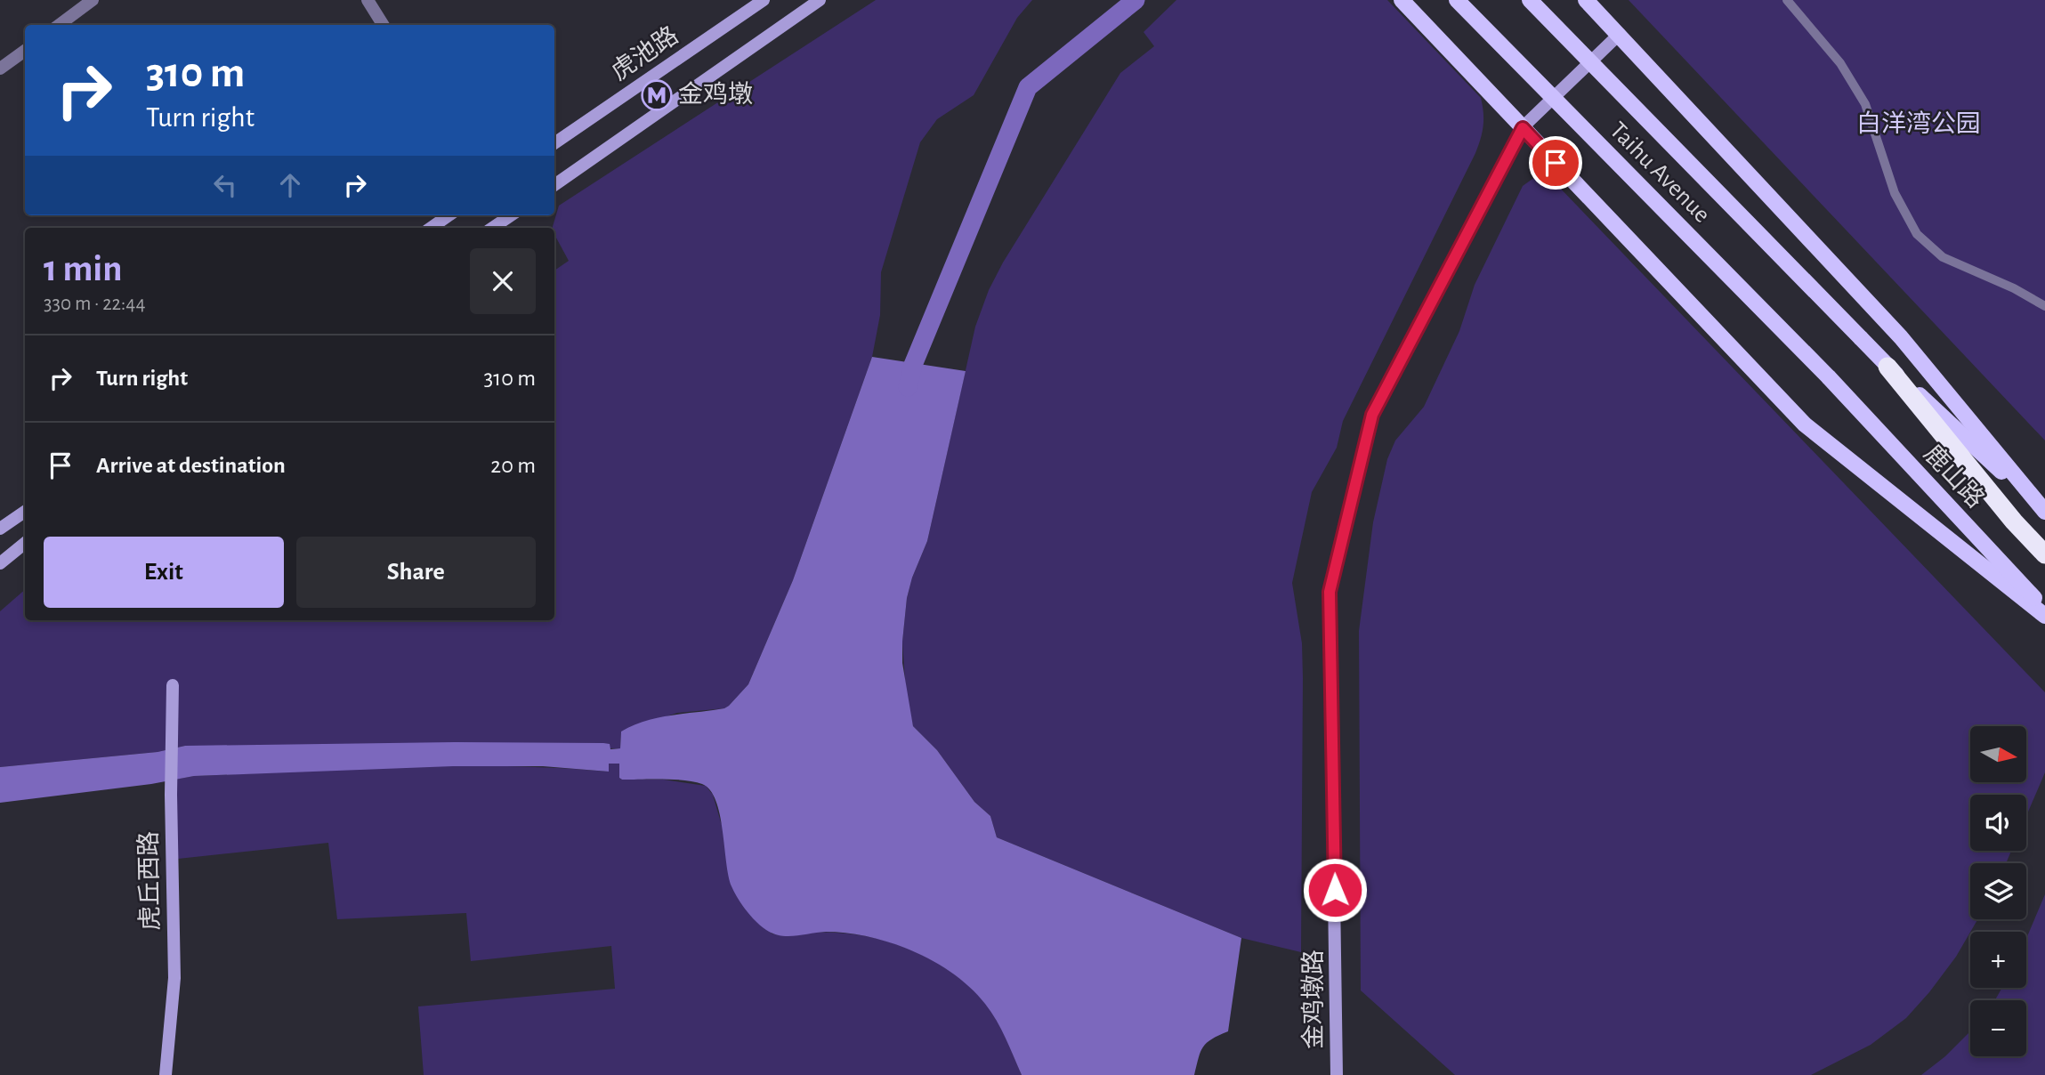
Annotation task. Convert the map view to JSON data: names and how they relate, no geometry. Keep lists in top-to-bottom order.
{
  "streets": {
    "main road": ["Taihu Avenue", "鹿山路"],
    "street": ["虎池路", "虎丘西路", "金鸡墩路"]
  },
  "crossings": [
    ["Taihu Avenue", "鹿山路"]
  ],
  "parks": ["白洋湾公园"],
  "places": {
    "metro station": ["金鸡墩"]
  },
  "north": "right",
  "page": {
    "turn": ["310 m", "Turn right"],
    "heading": ["1 min", "330 m · 22:44"],
    "list": [
      {
        "name": "Turn right",
        "value": "310 m"
      },
      {
        "name": "Arrive at destination",
        "value": "20 m"
      }
    ],
    "buttons": ["Exit", "Share"],
    "map_buttons": ["+", "−"]
  }
}
